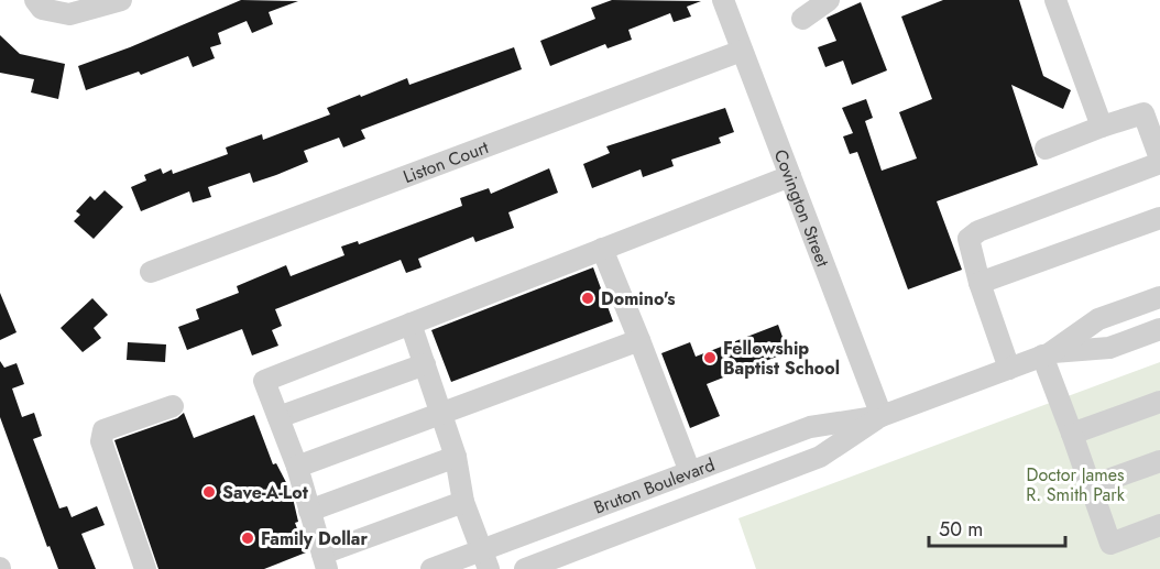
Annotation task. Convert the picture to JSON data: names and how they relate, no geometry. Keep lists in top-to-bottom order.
{
  "streets": {
    "street": ["Liston Court", "Covington Street", "Bruton Boulevard"]
  },
  "crossings": [
    ["Liston Court", "Covington Street"],
    ["Covington Street", "Bruton Boulevard"]
  ],
  "parks": ["Doctor James R. Smith Park"],
  "places": [
    "Domino's",
    "Fellowship Baptist School",
    "Save-A-Lot",
    "Family Dollar"
  ],
  "scale_bar": "50 m"
}
